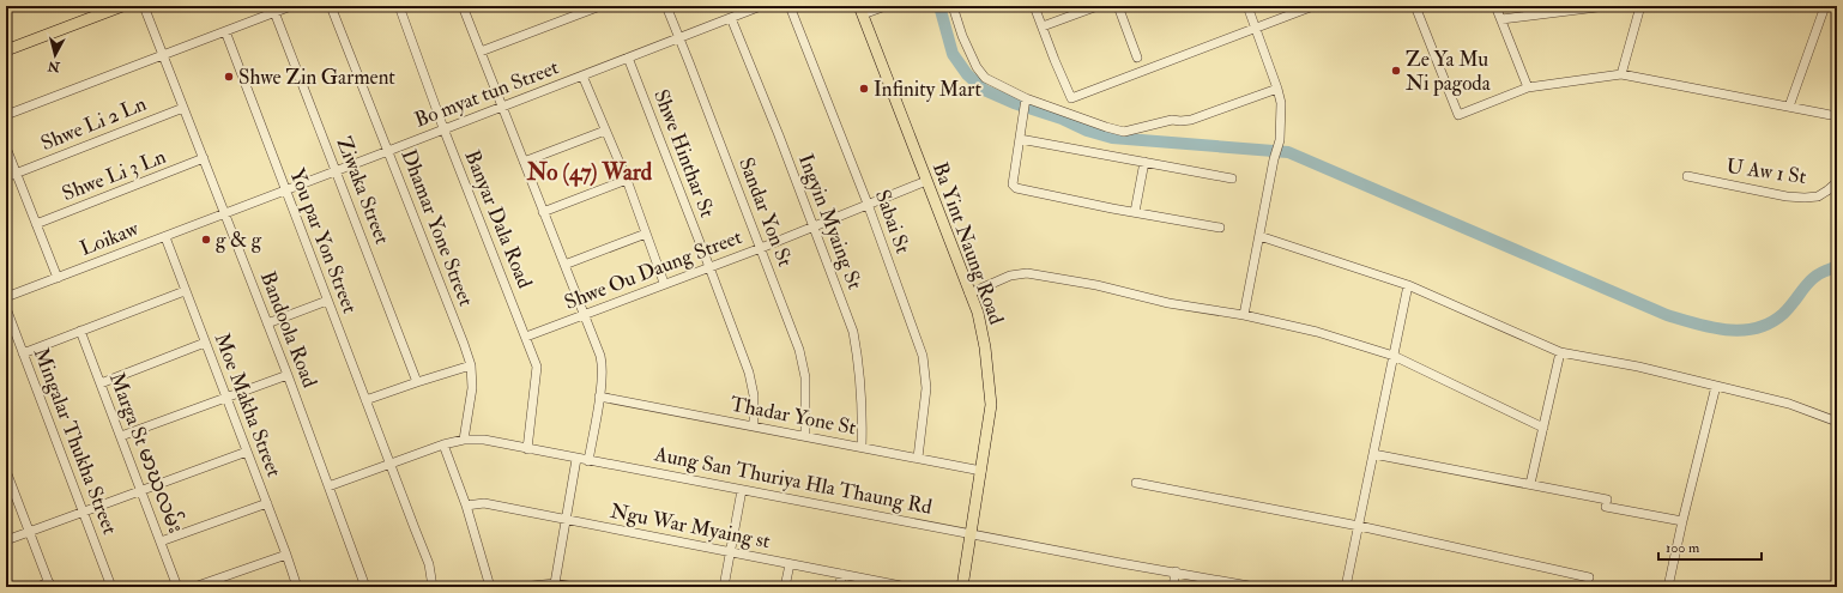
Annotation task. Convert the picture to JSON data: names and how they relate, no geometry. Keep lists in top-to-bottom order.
{
  "streets": {
    "main road": ["Ba Yint Naung Road"],
    "street": [
      "Bo myat tun Street",
      "Shwe Li 2 Ln",
      "Shwe Hinthar St",
      "U Aw 1 St",
      "Shwe Li 3 Ln",
      "Ziwaka Street",
      "Sandar Yon St",
      "Banyar Dala Road",
      "Ingyin Myaing St",
      "Sabai St",
      "Dhamar Yone Street",
      "Loikaw",
      "You par Yon Street",
      "Shwe Ou Daung Street",
      "Bandoola Road",
      "Moe Makha Street",
      "Thadar Yone St",
      "Mingalar Thukha Street",
      "Marga St မာဃလမ်း",
      "Aung San Thuriya Hla Thaung Rd",
      "Ngu War Myaing st"
    ]
  },
  "crossings": [
    ["Bo myat tun Street", "Shwe Hinthar St"],
    ["Bo myat tun Street", "Ziwaka Street"],
    ["Bo myat tun Street", "Sandar Yon St"],
    ["Bo myat tun Street", "Banyar Dala Road"],
    ["Bo myat tun Street", "Ingyin Myaing St"],
    ["Bo myat tun Street", "Dhamar Yone Street"],
    ["Bo myat tun Street", "Loikaw"],
    ["Bo myat tun Street", "You par Yon Street"],
    ["Bo myat tun Street", "Bandoola Road"],
    ["Shwe Li 2 Ln", "Bandoola Road"],
    ["Shwe Hinthar St", "Shwe Ou Daung Street"],
    ["Shwe Hinthar St", "Thadar Yone St"],
    ["Shwe Li 3 Ln", "Bandoola Road"],
    ["Sandar Yon St", "Shwe Ou Daung Street"],
    ["Sandar Yon St", "Thadar Yone St"],
    ["Banyar Dala Road", "Shwe Ou Daung Street"],
    ["Banyar Dala Road", "Aung San Thuriya Hla Thaung Rd"],
    ["Ingyin Myaing St", "Shwe Ou Daung Street"],
    ["Ingyin Myaing St", "Thadar Yone St"],
    ["Sabai St", "Shwe Ou Daung Street"],
    ["Sabai St", "Thadar Yone St"],
    ["Dhamar Yone Street", "Aung San Thuriya Hla Thaung Rd"],
    ["Loikaw", "Bandoola Road"],
    ["Loikaw", "Moe Makha Street"],
    ["You par Yon Street", "Aung San Thuriya Hla Thaung Rd"],
    ["Ba Yint Naung Road", "Shwe Ou Daung Street"],
    ["Ba Yint Naung Road", "Thadar Yone St"],
    ["Ba Yint Naung Road", "Aung San Thuriya Hla Thaung Rd"],
    ["Bandoola Road", "Aung San Thuriya Hla Thaung Rd"]
  ],
  "districts": ["No (47) Ward"],
  "places": [
    "Ze Ya Mu Ni pagoda",
    "Shwe Zin Garment",
    "Infinity Mart",
    "g & g"
  ],
  "scale_bar": "100 m",
  "north": "bottom"
}
